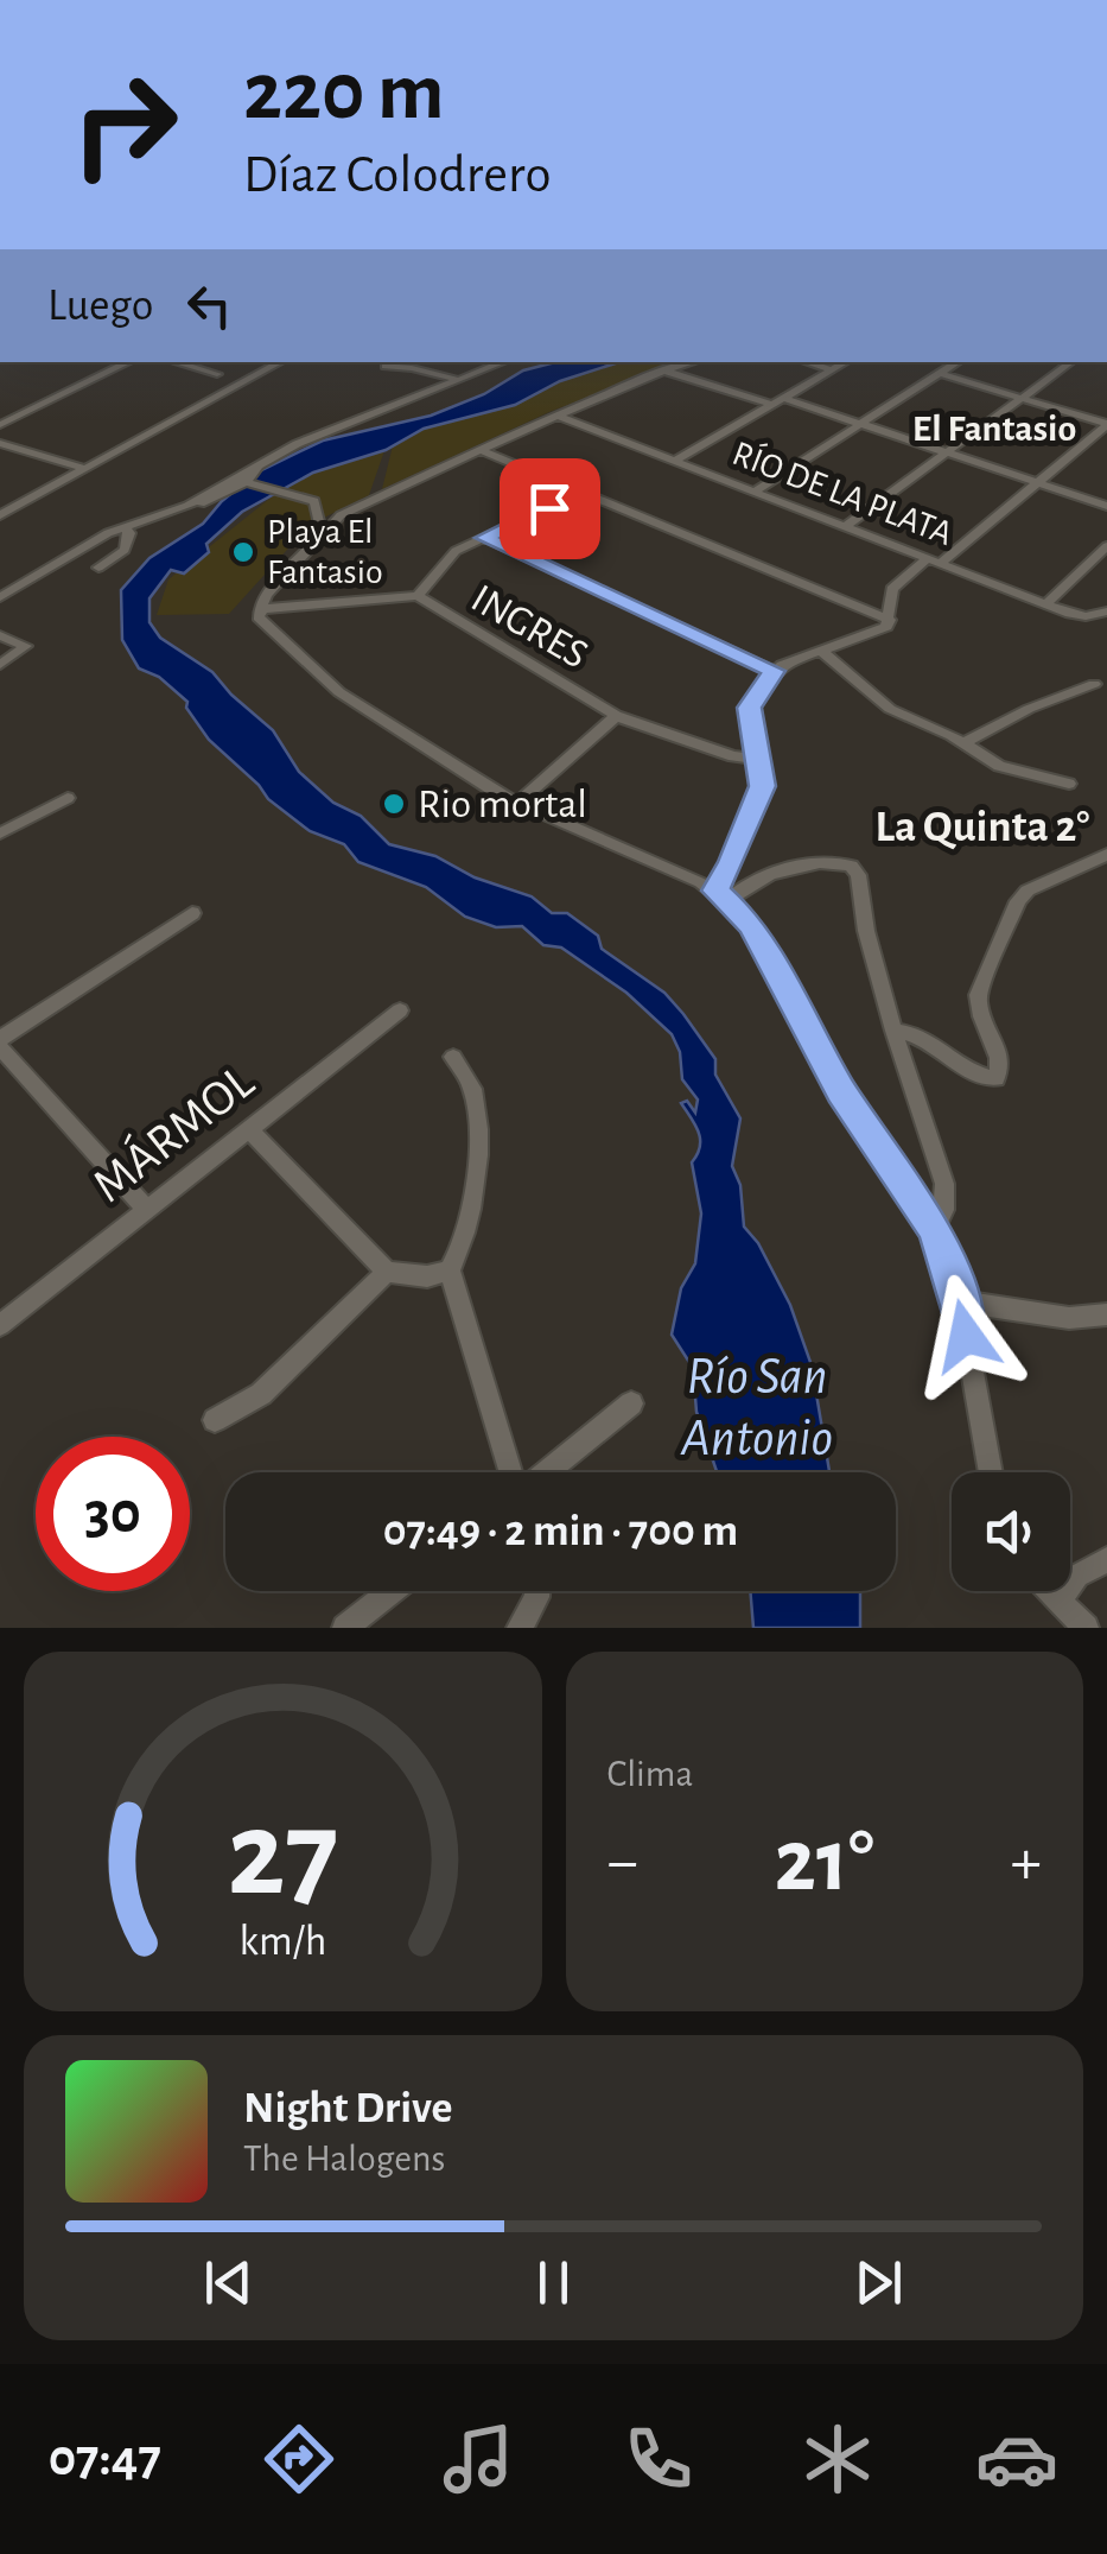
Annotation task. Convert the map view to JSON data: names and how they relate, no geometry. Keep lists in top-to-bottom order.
{
  "streets": {
    "street": ["RÍO DE LA PLATA", "INGRES", "MÁRMOL"]
  },
  "districts": ["El Fantasio", "La Quinta 2°"],
  "water": ["Río San Antonio"],
  "places": ["Playa El Fantasio", "Rio mortal"],
  "page": {
    "turn": ["220 m", "Díaz Colodrero"],
    "then": "Luego",
    "limit": "30",
    "trip": "07:49 · 2 min · 700 m",
    "tile": "Clima",
    "heat": ["−", "21°", "+"],
    "song": ["Night Drive", "The Halogens"],
    "tabs": "07:47",
    "gauge": ["27", "km/h"]
  }
}
